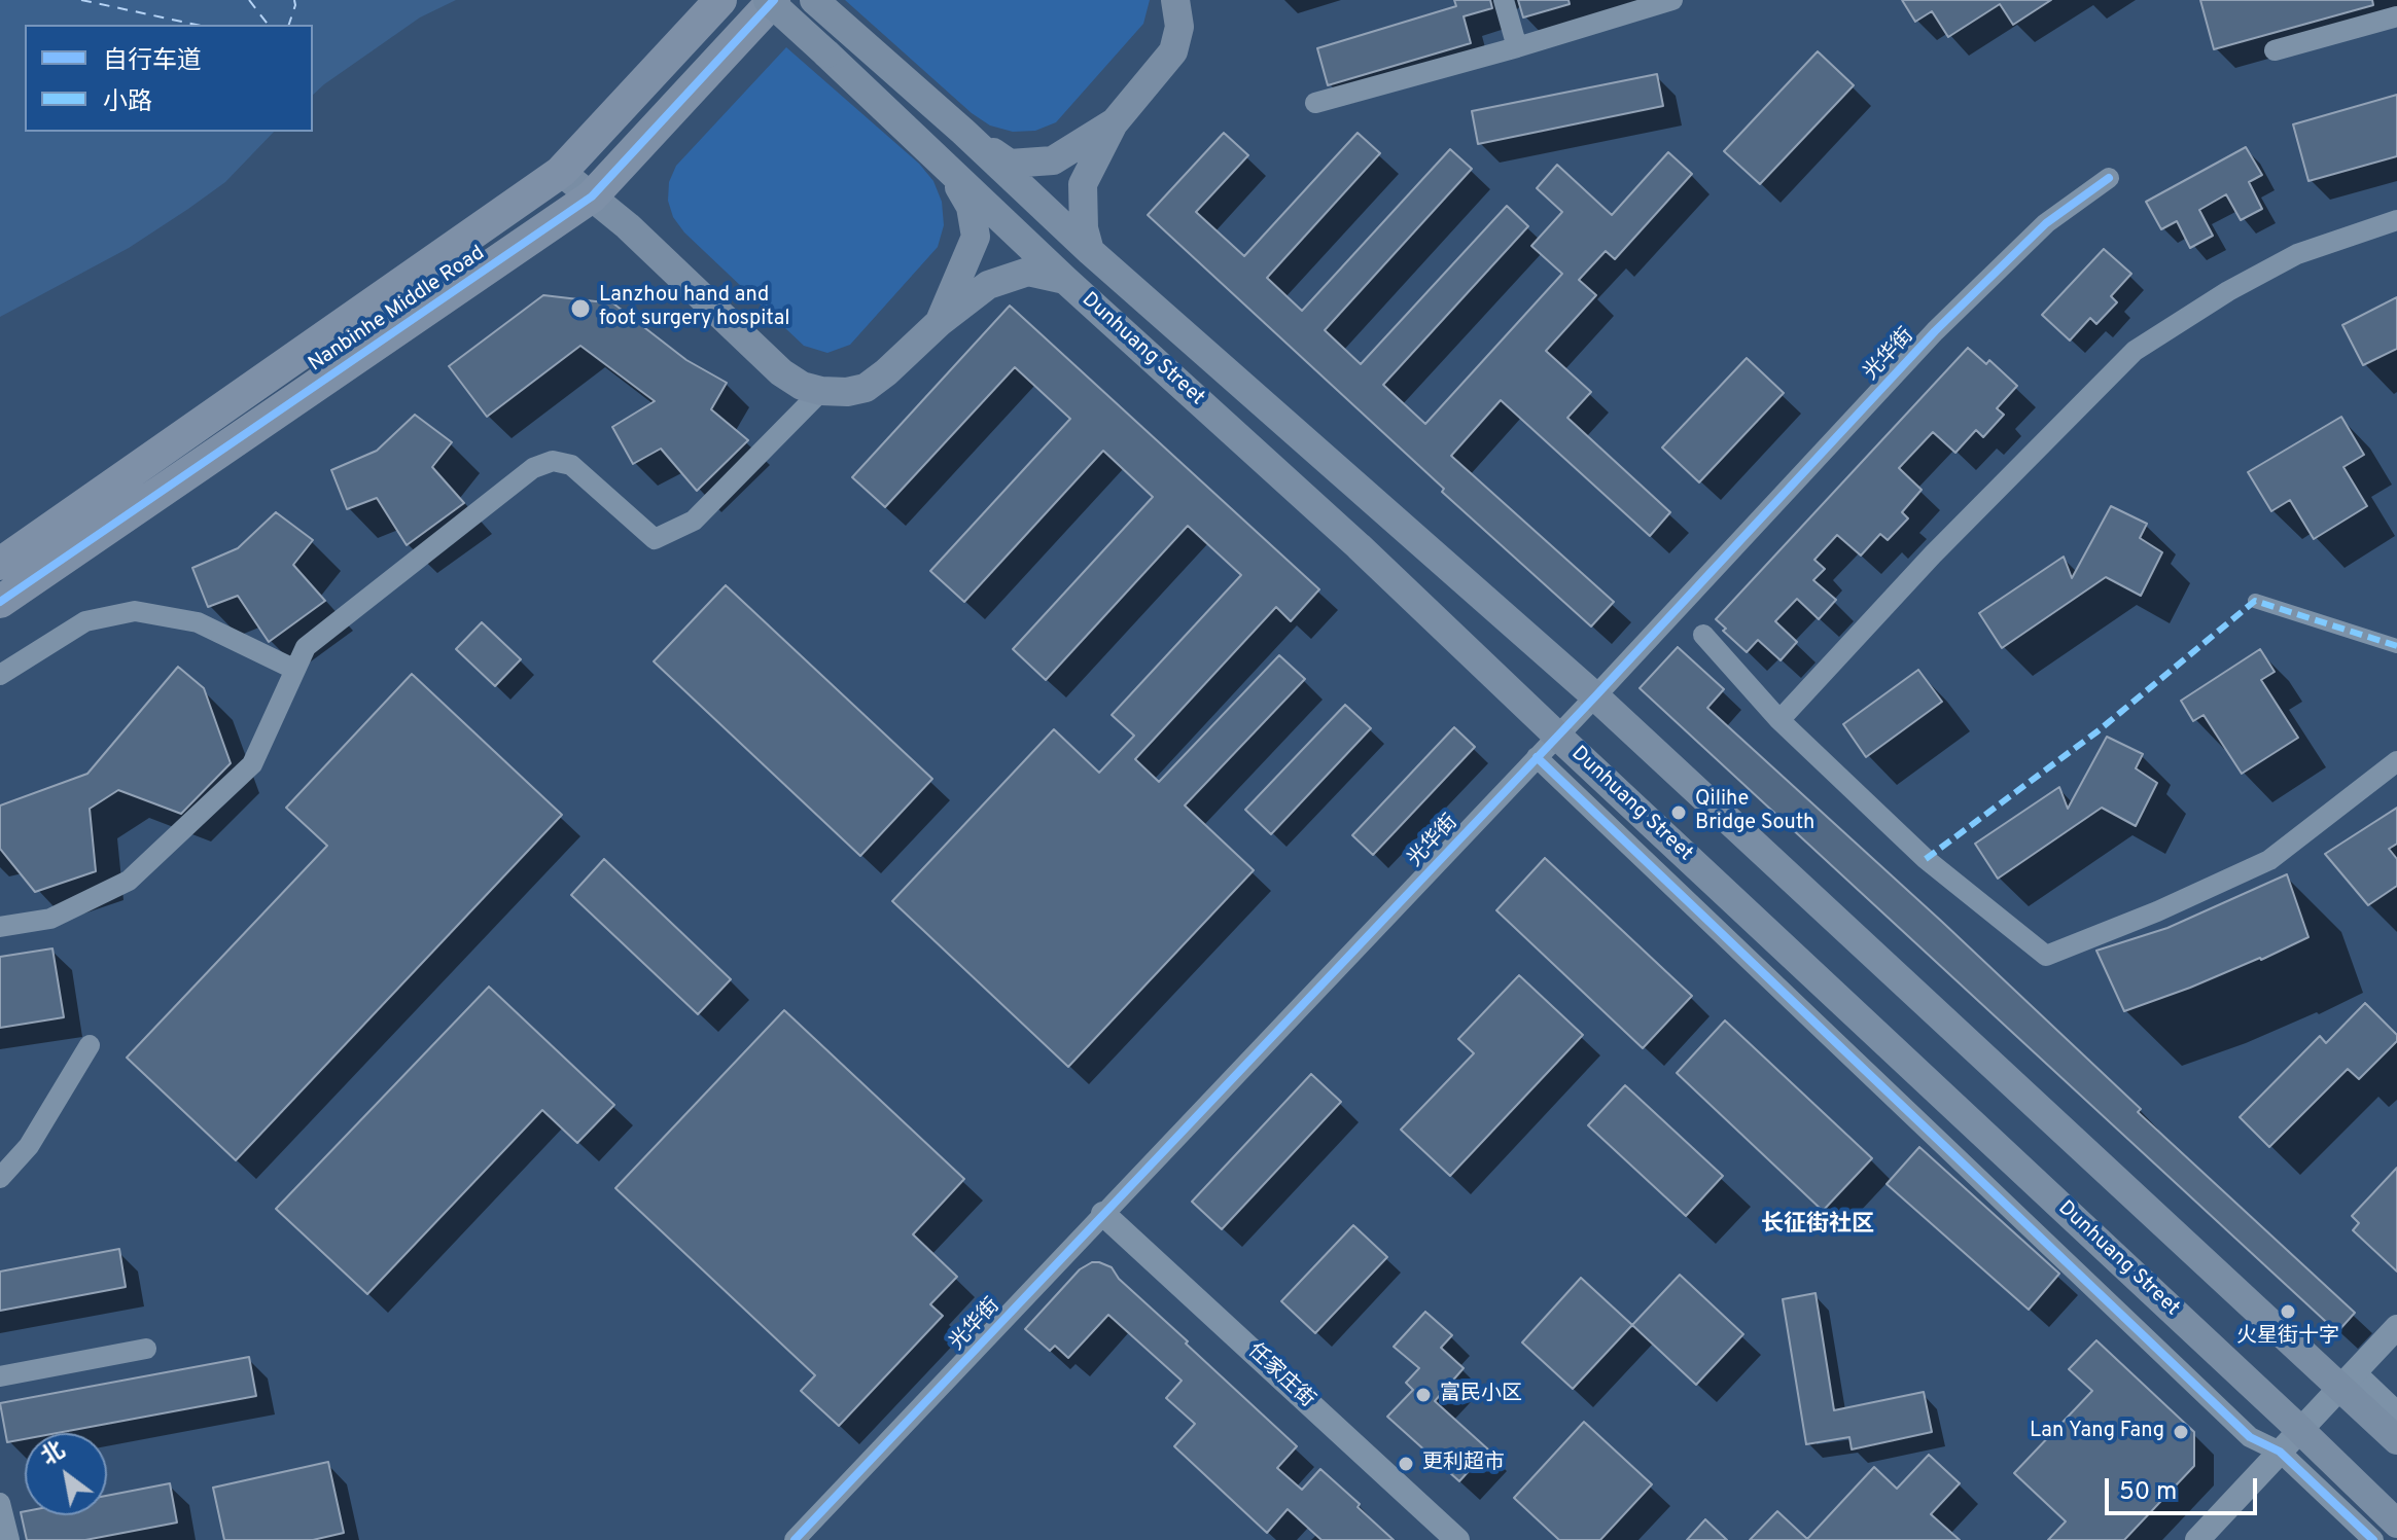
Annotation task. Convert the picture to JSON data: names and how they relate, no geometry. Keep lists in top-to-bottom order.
{
  "streets": {
    "highway": ["Nanbinhe Middle Road"],
    "main road": ["Dunhuang Street"],
    "street": ["光华街", "任家庄街"]
  },
  "crossings": [
    ["Nanbinhe Middle Road", "Dunhuang Street"],
    ["Dunhuang Street", "光华街"],
    ["光华街", "任家庄街"]
  ],
  "districts": ["长征街社区"],
  "places": [
    "Lanzhou hand and foot surgery hospital",
    "Qilihe Bridge South",
    "火星街十字",
    "富民小区",
    "Lan Yang Fang",
    "更利超市"
  ],
  "legend": ["自行车道", "小路"],
  "scale_bar": "50 m",
  "north": "top left"
}
